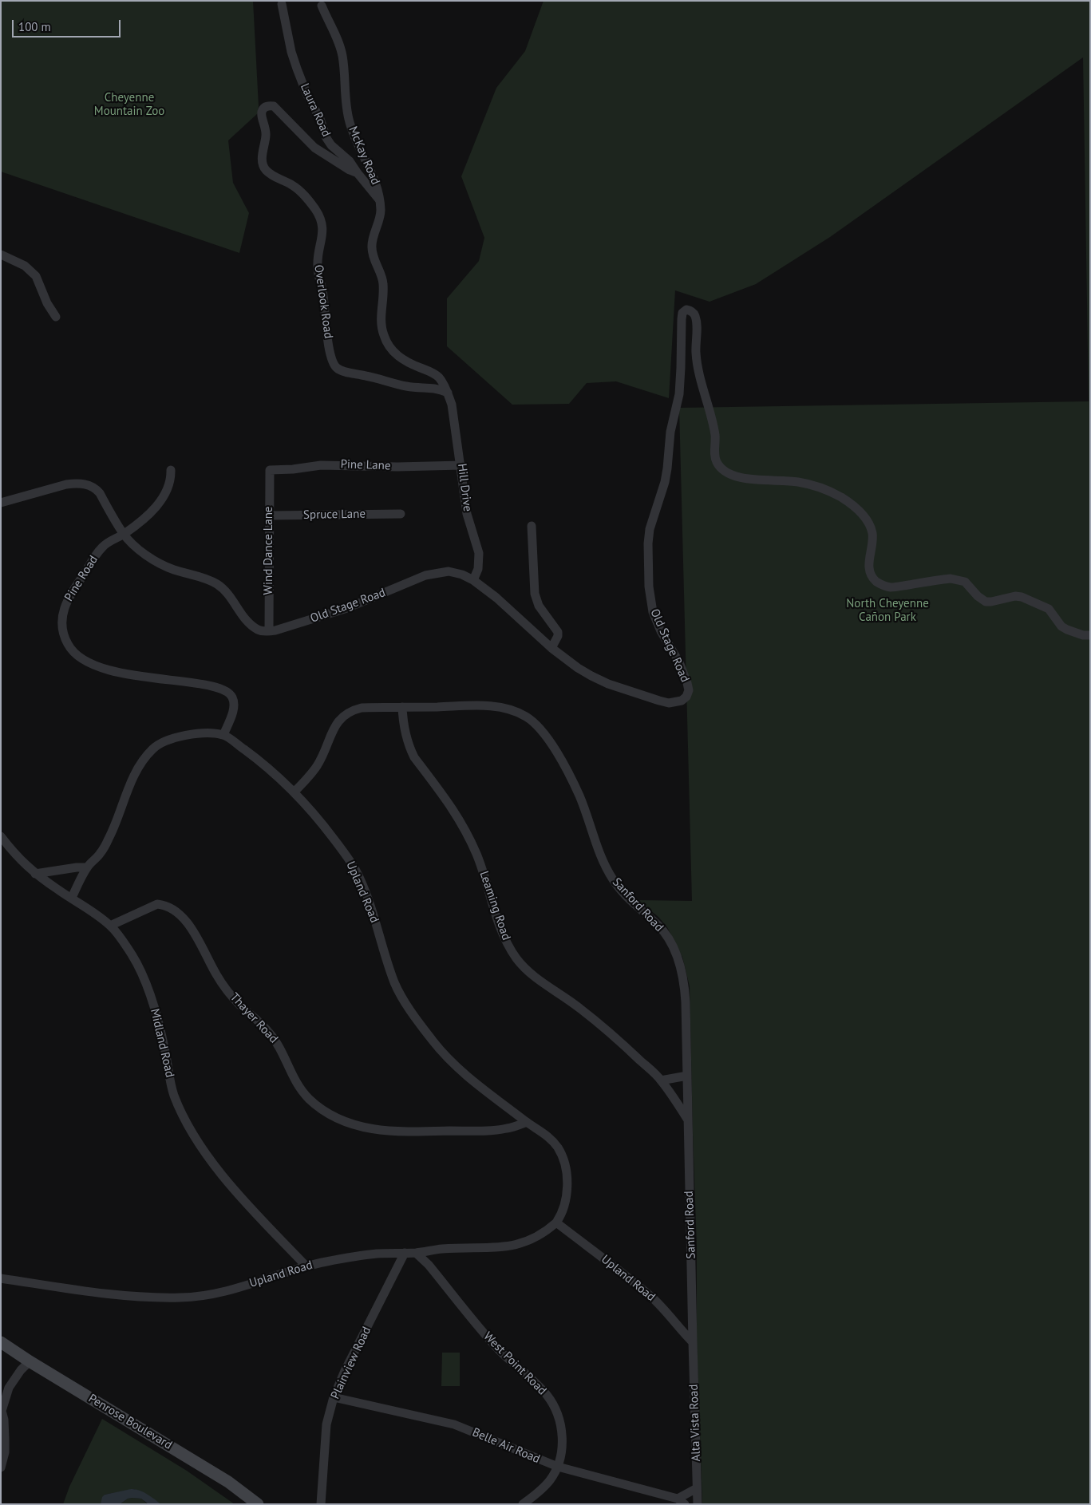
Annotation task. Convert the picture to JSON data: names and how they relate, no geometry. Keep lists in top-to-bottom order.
{
  "streets": {
    "street": [
      "Laura Road",
      "McKay Road",
      "Overlook Road",
      "Pine Lane",
      "Hill Drive",
      "Spruce Lane",
      "Wind Dance Lane",
      "Pine Road",
      "Old Stage Road",
      "Upland Road",
      "Sanford Road",
      "Leaming Road",
      "Thayer Road",
      "Midland Road",
      "Plainview Road",
      "West Point Road",
      "Penrose Boulevard",
      "Alta Vista Road",
      "Belle Air Road"
    ]
  },
  "crossings": [
    ["Laura Road", "McKay Road"],
    ["Laura Road", "Overlook Road"],
    ["McKay Road", "Overlook Road"],
    ["McKay Road", "Hill Drive"],
    ["Overlook Road", "Hill Drive"],
    ["Pine Lane", "Hill Drive"],
    ["Pine Lane", "Wind Dance Lane"],
    ["Hill Drive", "Old Stage Road"],
    ["Spruce Lane", "Wind Dance Lane"],
    ["Wind Dance Lane", "Old Stage Road"],
    ["Pine Road", "Upland Road"],
    ["Upland Road", "Sanford Road"],
    ["Upland Road", "Thayer Road"],
    ["Upland Road", "Midland Road"],
    ["Upland Road", "Plainview Road"],
    ["Upland Road", "West Point Road"],
    ["Upland Road", "Alta Vista Road"],
    ["Sanford Road", "Leaming Road"],
    ["Sanford Road", "Alta Vista Road"],
    ["Thayer Road", "Midland Road"],
    ["Plainview Road", "Belle Air Road"],
    ["West Point Road", "Belle Air Road"],
    ["Alta Vista Road", "Belle Air Road"]
  ],
  "parks": ["Cheyenne Mountain Zoo", "North Cheyenne Cañon Park"],
  "scale_bar": "100 m"
}
